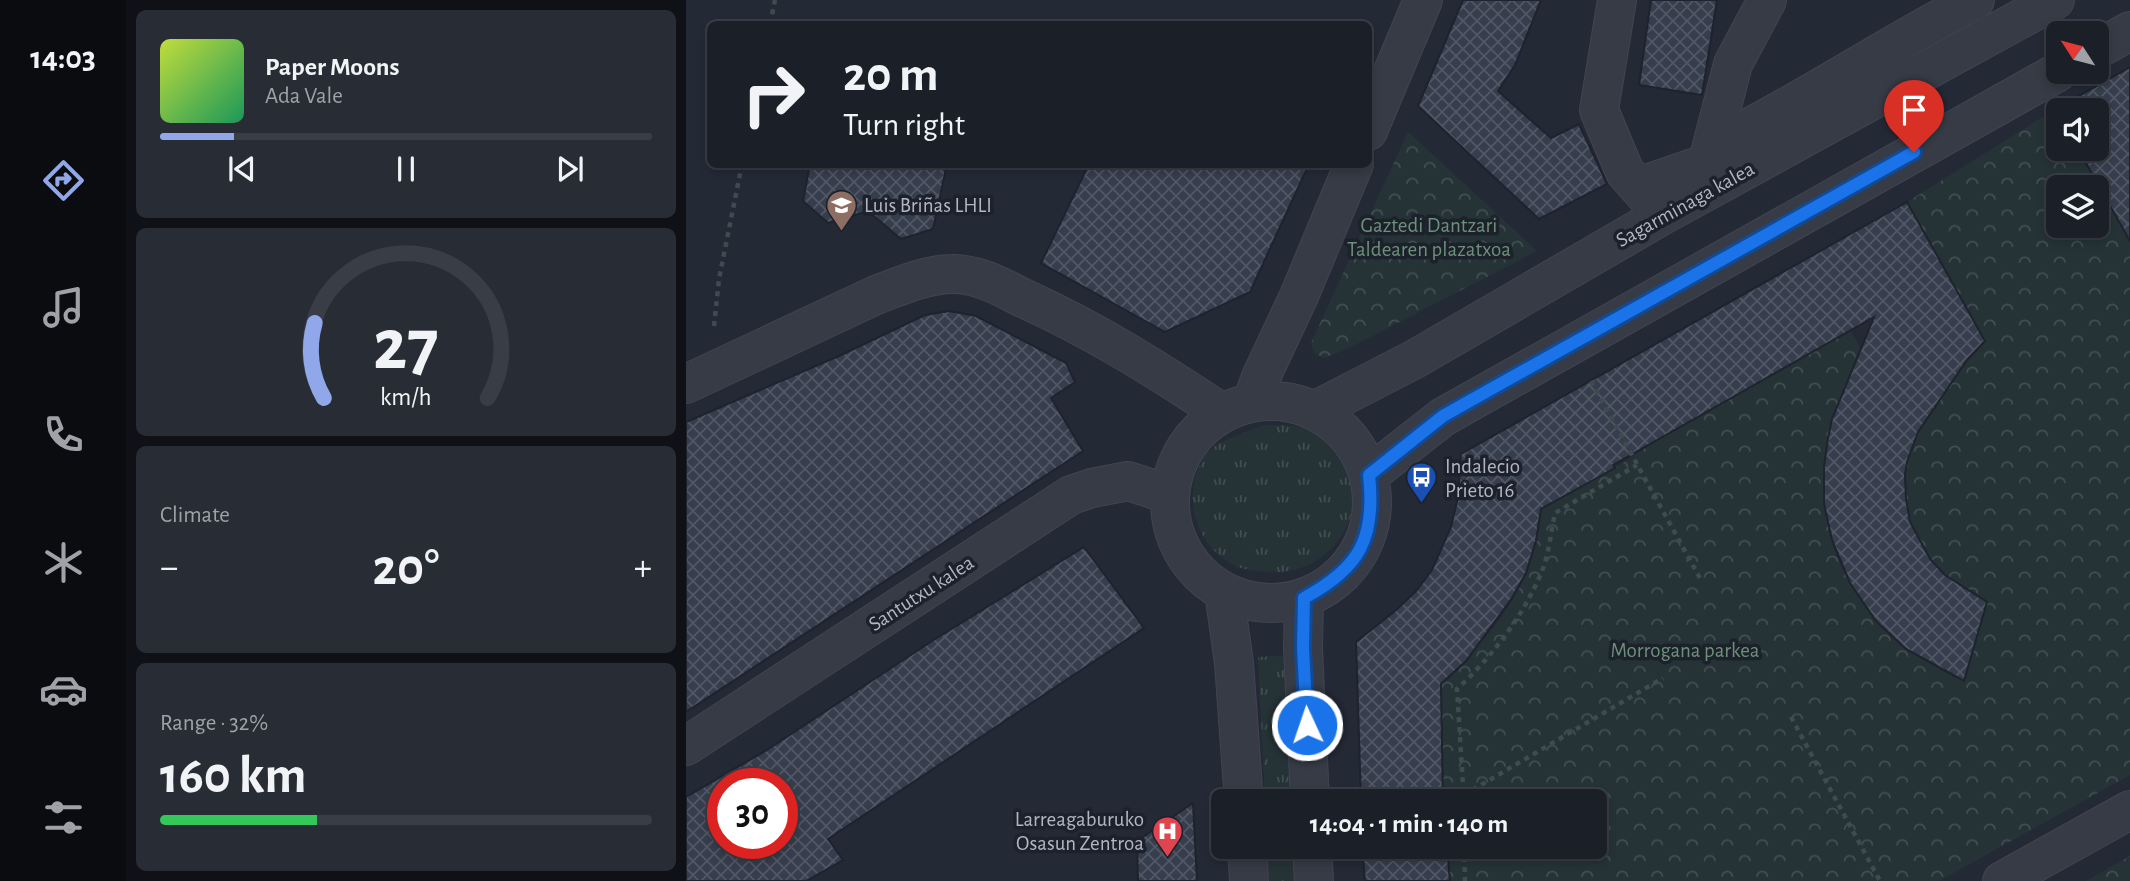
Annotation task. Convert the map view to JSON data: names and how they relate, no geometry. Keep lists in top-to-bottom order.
{
  "streets": {
    "street": ["Sagarminaga kalea", "Santutxu kalea"]
  },
  "crossings": [
    ["Sagarminaga kalea", "Santutxu kalea"]
  ],
  "parks": ["Gaztedi Dantzari Taldearen plazatxoa", "Morrogana parkea"],
  "places": {
    "school or university": ["Luis Briñas LHLI"],
    "bus stop": ["Indalecio Prieto 16"],
    "hospital": ["Larreagaburuko Osasun Zentroa"]
  },
  "north": "top left",
  "page": {
    "tabs": "14:03",
    "turn": ["20 m", "Turn right"],
    "song": ["Paper Moons", "Ada Vale"],
    "tile": [
      "Climate",
      ["Range · 32%", "160 km"]
    ],
    "heat": ["−", "20°", "+"],
    "limit": "30",
    "trip": "14:04 · 1 min · 140 m",
    "gauge": ["27", "km/h"]
  }
}
